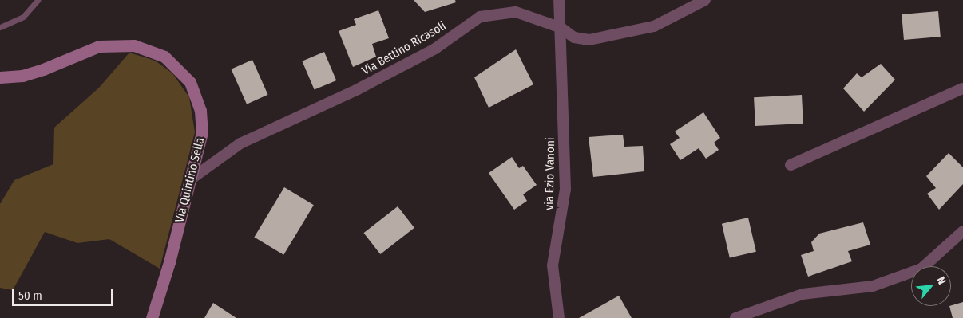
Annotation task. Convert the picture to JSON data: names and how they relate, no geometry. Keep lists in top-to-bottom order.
{
  "streets": {
    "street": ["Via Bettino Ricasoli", "via Ezio Vanoni", "Via Quintino Sella"]
  },
  "crossings": [
    ["Via Bettino Ricasoli", "via Ezio Vanoni"],
    ["Via Bettino Ricasoli", "Via Quintino Sella"]
  ],
  "scale_bar": "50 m",
  "north": "top right"
}
